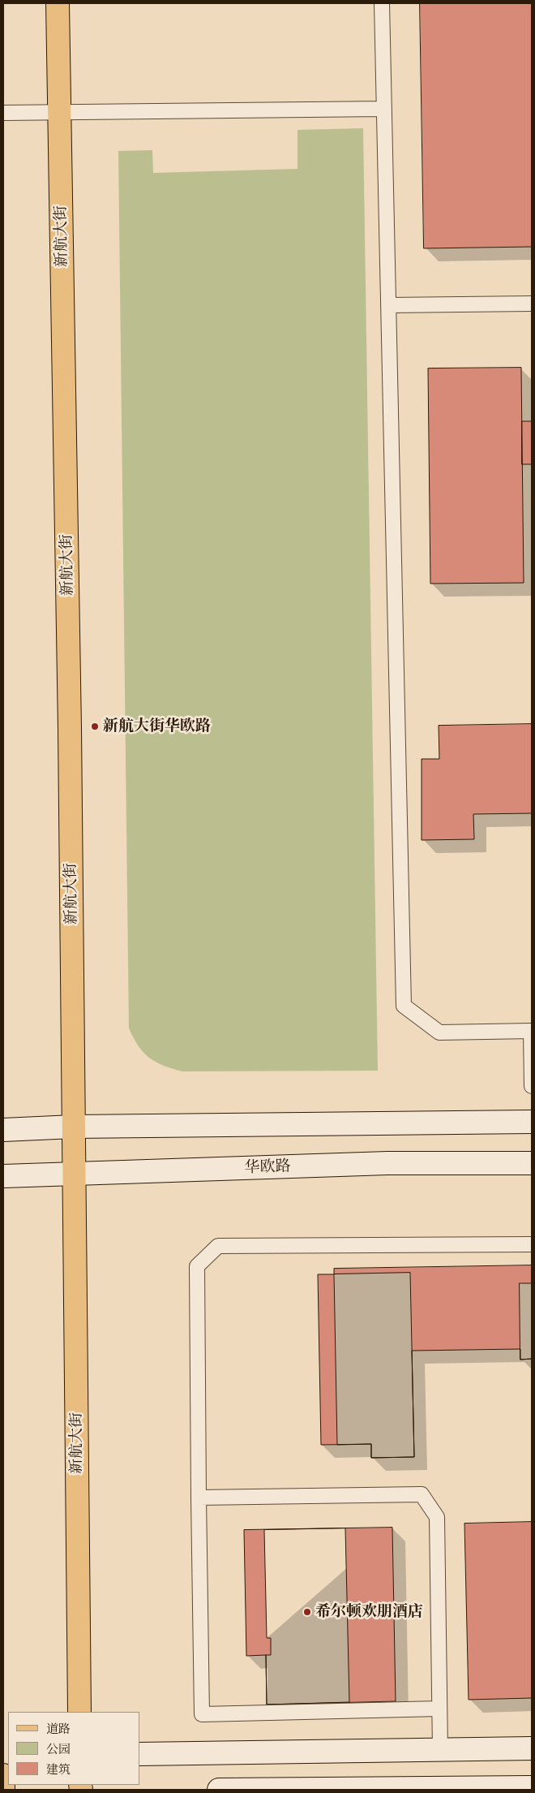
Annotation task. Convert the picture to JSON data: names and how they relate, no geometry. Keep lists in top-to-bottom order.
{
  "streets": {
    "main road": ["新航大街", "华欧路"]
  },
  "crossings": [
    ["新航大街", "华欧路"]
  ],
  "places": ["新航大街华欧路", "希尔顿欢朋酒店"],
  "legend": ["道路", "公园", "建筑"]
}
